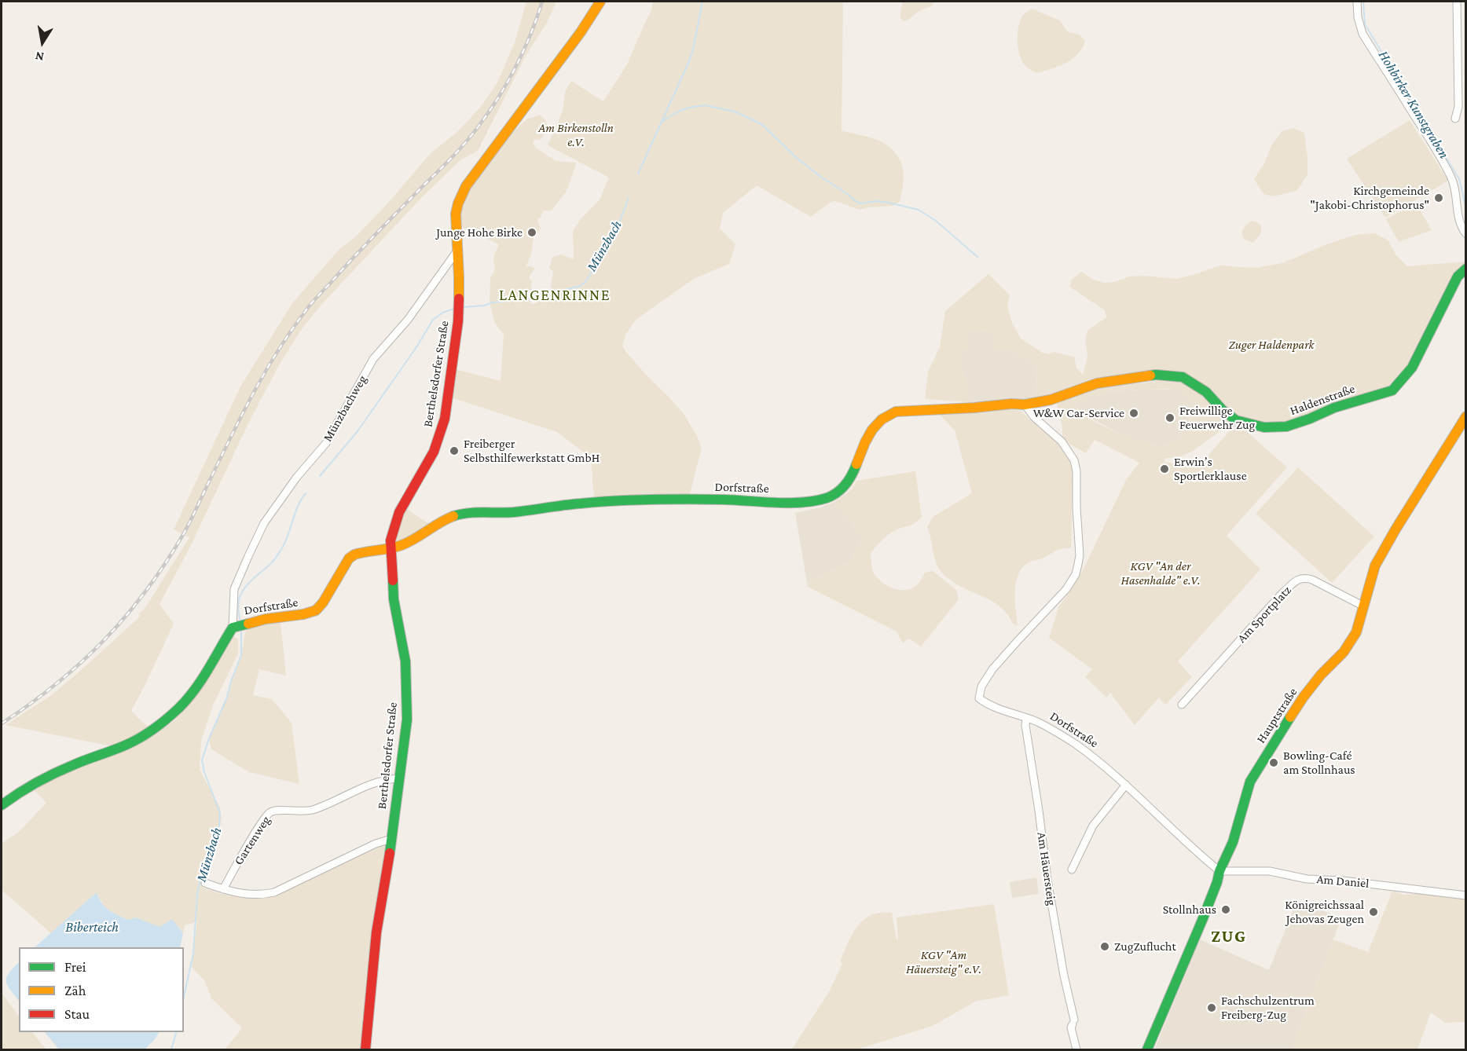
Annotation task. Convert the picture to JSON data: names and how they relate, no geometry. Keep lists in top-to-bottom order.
{
  "streets": {
    "street": [
      "Berthelsdorfer Straße",
      "Haldenstraße",
      "Münzbachweg",
      "Dorfstraße",
      "Am Sportplatz",
      "Hauptstraße",
      "Gartenweg",
      "Am Häuersteig",
      "Am Daniel"
    ]
  },
  "crossings": [
    ["Berthelsdorfer Straße", "Münzbachweg"],
    ["Berthelsdorfer Straße", "Dorfstraße"],
    ["Berthelsdorfer Straße", "Gartenweg"],
    ["Haldenstraße", "Dorfstraße"],
    ["Münzbachweg", "Dorfstraße"],
    ["Dorfstraße", "Hauptstraße"],
    ["Dorfstraße", "Am Häuersteig"],
    ["Dorfstraße", "Am Daniel"],
    ["Am Sportplatz", "Hauptstraße"],
    ["Hauptstraße", "Am Daniel"]
  ],
  "districts": ["LANGENRINNE", "ZUG"],
  "water": ["Hohbirker Kunstgraben", "Münzbach", "Biberteich"],
  "parks": [
    "Am Birkenstolln e.V.",
    "Zuger Haldenpark",
    "KGV \"An der Hasenhalde\" e.V.",
    "KGV \"Am Häuersteig\" e.V."
  ],
  "places": [
    "Kirchgemeinde \"Jakobi-Christophorus\"",
    "Junge Hohe Birke",
    "W&W Car-Service",
    "Freiwillige Feuerwehr Zug",
    "Freiberger Selbsthilfewerkstatt GmbH",
    "Erwin’s Sportlerklause",
    "Bowling-Café am Stollnhaus",
    "Stollnhaus",
    "Königreichssaal Jehovas Zeugen",
    "ZugZuflucht",
    "Fachschulzentrum Freiberg-Zug"
  ],
  "legend": ["Frei", "Zäh", "Stau"],
  "north": "bottom"
}
